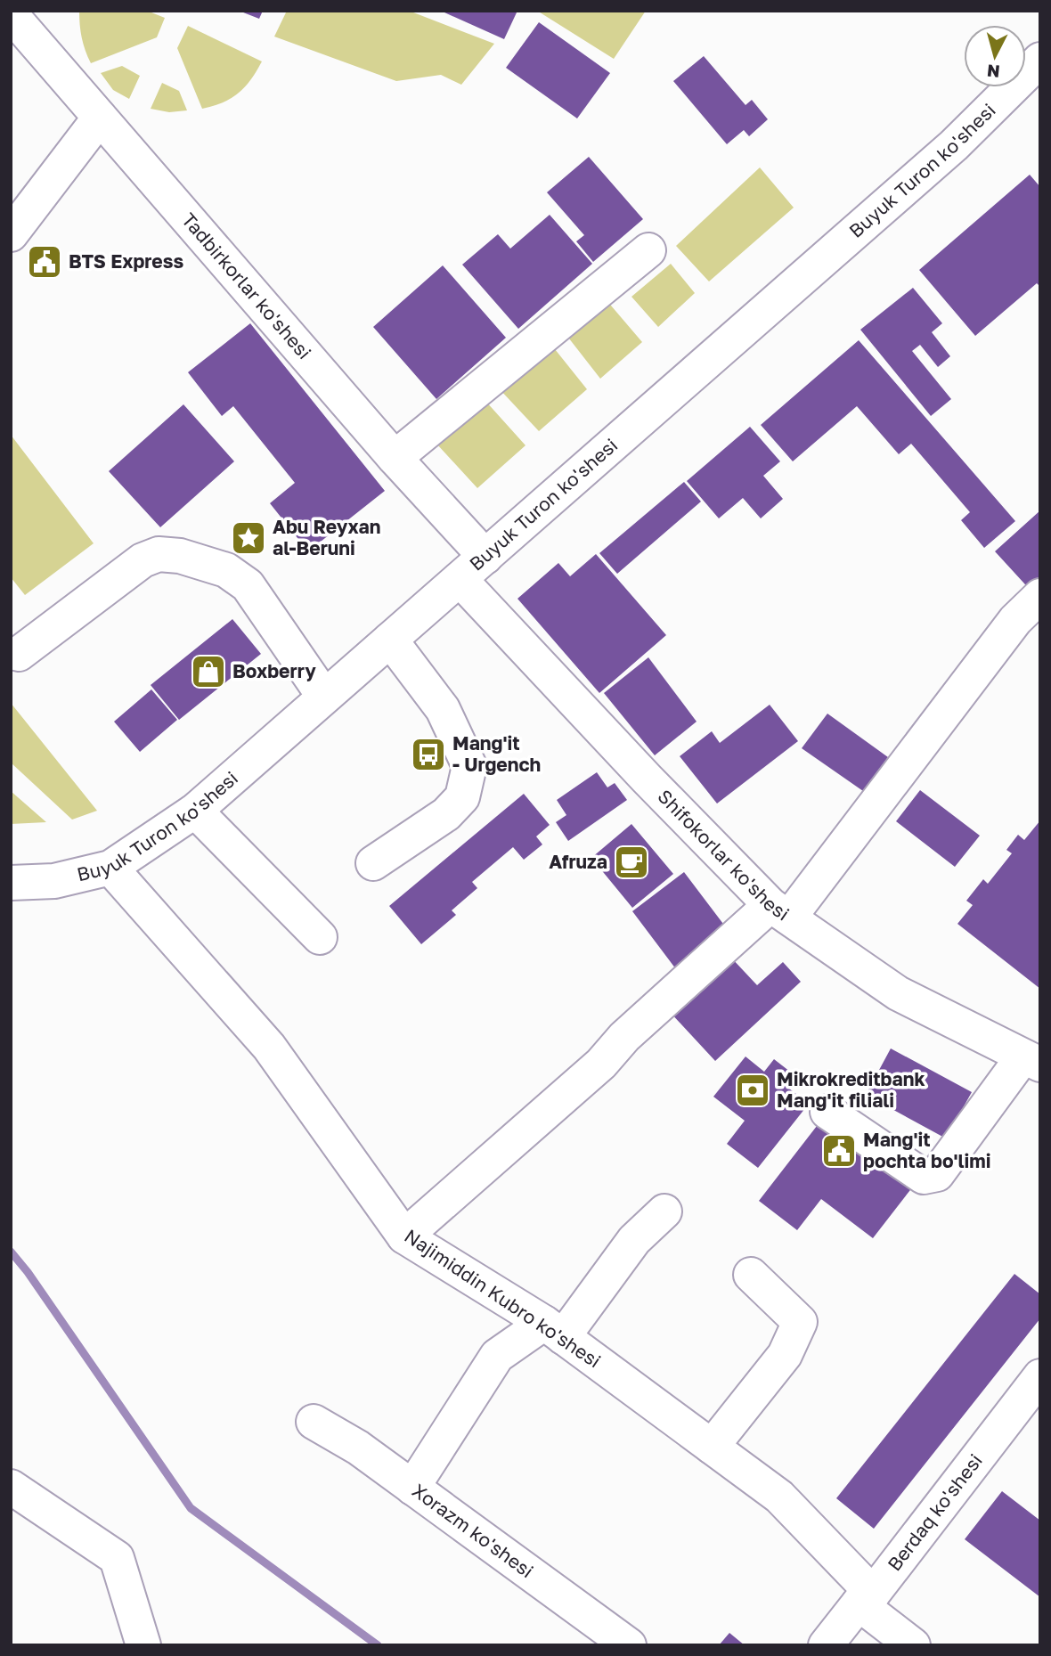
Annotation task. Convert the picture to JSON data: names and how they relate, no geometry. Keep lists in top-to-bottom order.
{
  "streets": {
    "street": [
      "Buyuk Turon ko'shesi",
      "Tadbirkorlar ko'shesi",
      "Shifokorlar ko'shesi",
      "Najimiddin Kubro ko'shesi",
      "Berdaq ko'shesi",
      "Xorazm ko'shesi"
    ]
  },
  "crossings": [
    ["Buyuk Turon ko'shesi", "Tadbirkorlar ko'shesi"],
    ["Buyuk Turon ko'shesi", "Shifokorlar ko'shesi"],
    ["Buyuk Turon ko'shesi", "Najimiddin Kubro ko'shesi"],
    ["Najimiddin Kubro ko'shesi", "Berdaq ko'shesi"]
  ],
  "places": {
    "public building": ["BTS Express", "Mang'it pochta bo'limi"],
    "place": ["Abu Reyxan al-Beruni"],
    "shop": ["Boxberry"],
    "bus stop": ["Mang'it - Urgench"],
    "cafe": ["Afruza"],
    "bank": ["Mikrokreditbank Mang'it filiali"]
  },
  "north": "bottom"
}
